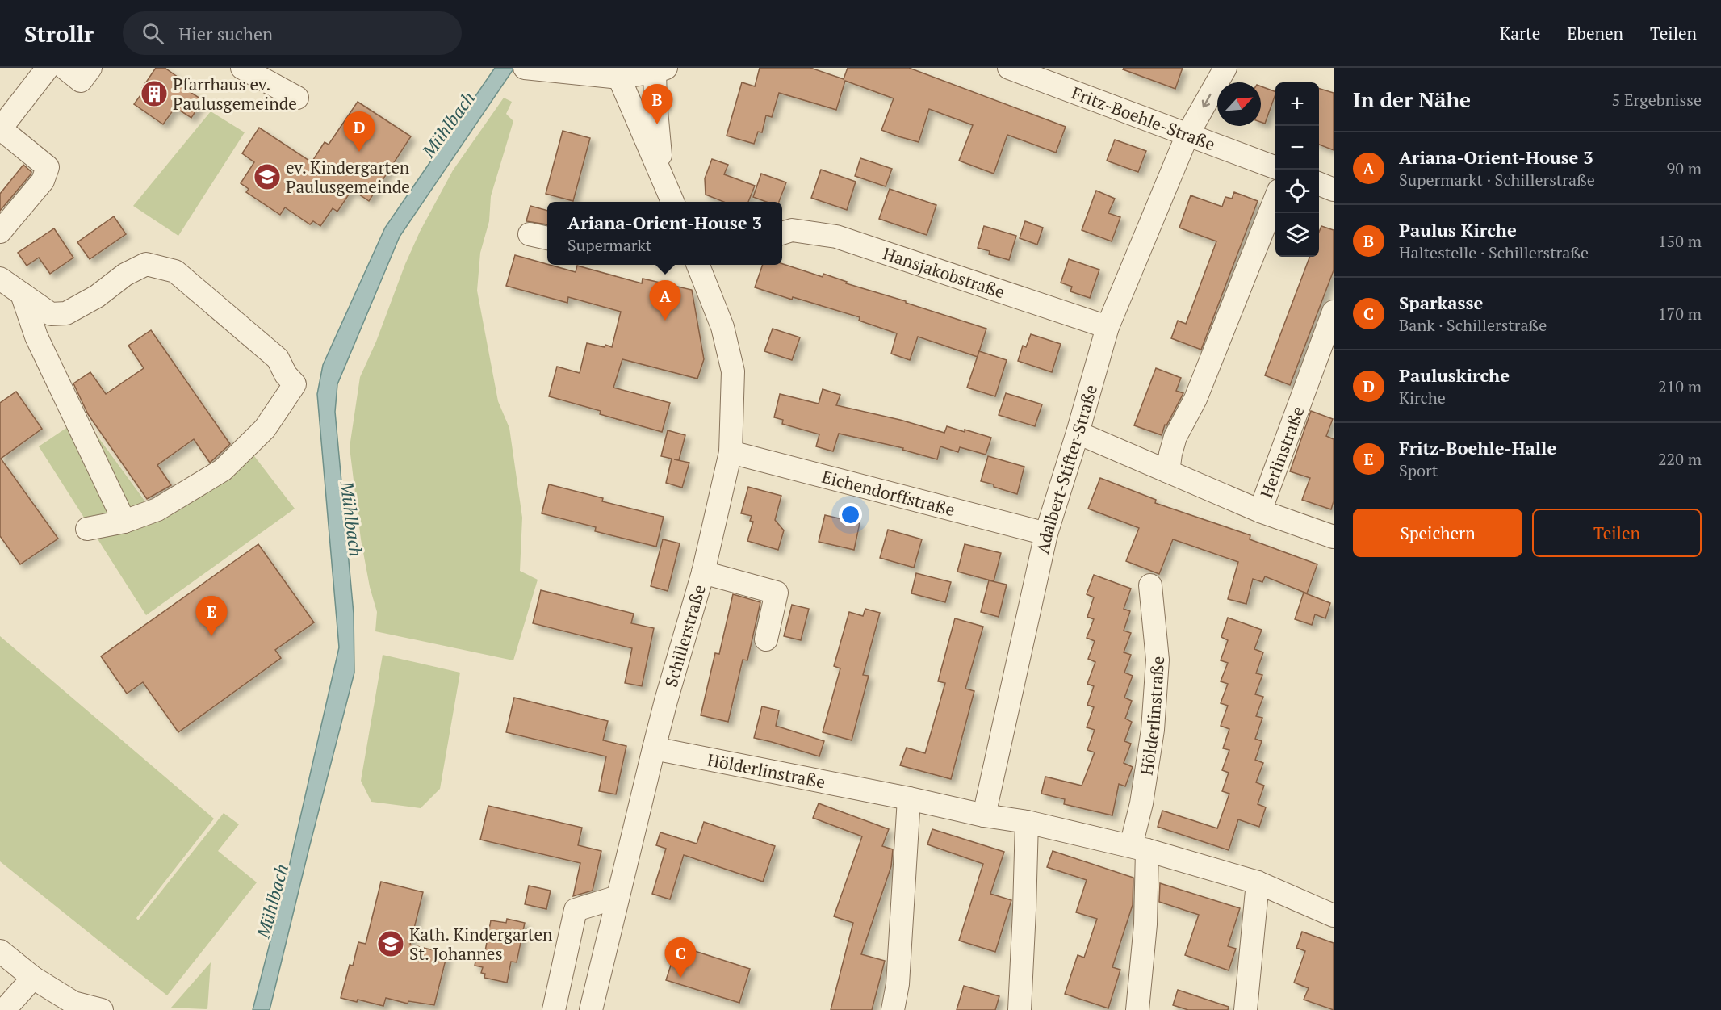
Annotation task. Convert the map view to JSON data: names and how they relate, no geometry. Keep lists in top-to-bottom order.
{
  "streets": {
    "street": [
      "Fritz-Boehle-Straße",
      "Hansjakobstraße",
      "Herlinstraße",
      "Adalbert-Stifter-Straße",
      "Eichendorffstraße",
      "Schillerstraße",
      "Hölderlinstraße"
    ]
  },
  "crossings": [
    ["Fritz-Boehle-Straße", "Adalbert-Stifter-Straße"],
    ["Hansjakobstraße", "Adalbert-Stifter-Straße"],
    ["Herlinstraße", "Adalbert-Stifter-Straße"],
    ["Adalbert-Stifter-Straße", "Eichendorffstraße"],
    ["Adalbert-Stifter-Straße", "Hölderlinstraße"],
    ["Eichendorffstraße", "Schillerstraße"],
    ["Schillerstraße", "Hölderlinstraße"]
  ],
  "water": ["Mühlbach"],
  "places": {
    "building": ["Pfarrhaus ev. Paulusgemeinde"],
    "school or university": ["ev. Kindergarten Paulusgemeinde", "Kath. Kindergarten St. Johannes"]
  },
  "north": "top right",
  "page": {
    "header": "Strollr",
    "search": "Hier suchen",
    "nav": ["Karte", "Ebenen", "Teilen"],
    "heading": ["In der Nähe", "5 Ergebnisse"],
    "map_buttons": ["+", "−"],
    "pins": [
      "B",
      "D",
      "A",
      "E",
      "C"
    ],
    "list": [
      {
        "mark": "A",
        "name": "Ariana-Orient-House 3",
        "note": "Supermarkt · Schillerstraße",
        "value": "90 m"
      },
      {
        "mark": "B",
        "name": "Paulus Kirche",
        "note": "Haltestelle · Schillerstraße",
        "value": "150 m"
      },
      {
        "mark": "C",
        "name": "Sparkasse",
        "note": "Bank · Schillerstraße",
        "value": "170 m"
      },
      {
        "mark": "D",
        "name": "Pauluskirche",
        "note": "Kirche",
        "value": "210 m"
      },
      {
        "mark": "E",
        "name": "Fritz-Boehle-Halle",
        "note": "Sport",
        "value": "220 m"
      }
    ],
    "popup": ["Ariana-Orient-House 3", "Supermarkt"],
    "buttons": ["Speichern", "Teilen"]
  }
}
